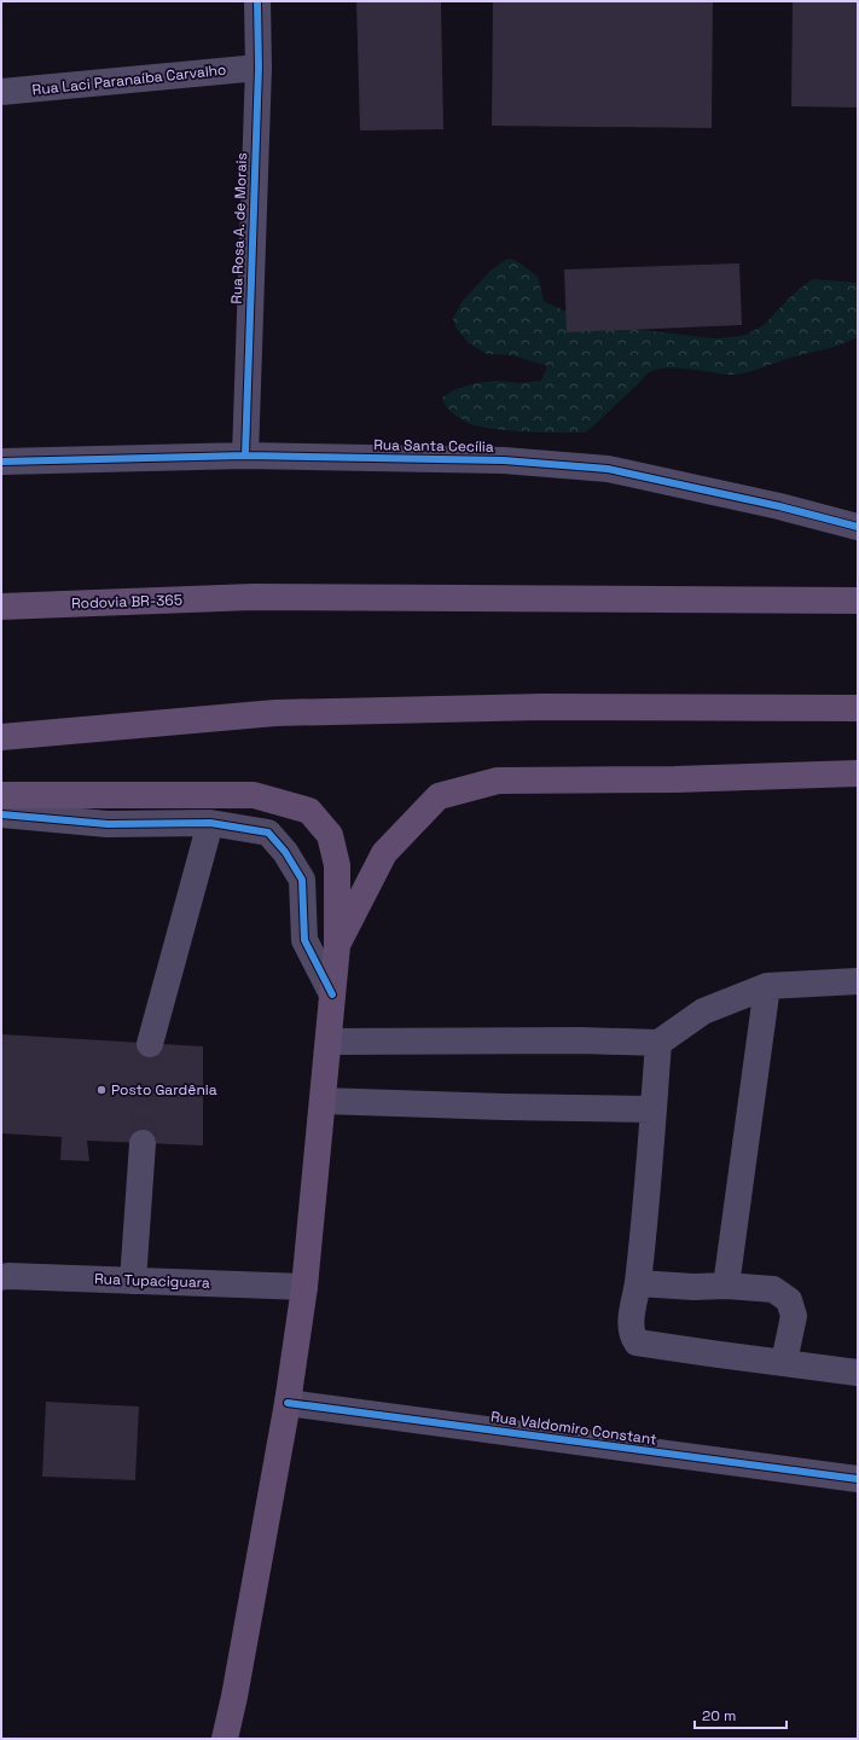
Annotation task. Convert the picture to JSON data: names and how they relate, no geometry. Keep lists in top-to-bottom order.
{
  "streets": {
    "main road": ["Rodovia BR-365"],
    "street": [
      "Rua Laci Paranaíba Carvalho",
      "Rua Rosa A. de Morais",
      "Rua Santa Cecília",
      "Rua Tupaciguara",
      "Rua Valdomiro Constant"
    ]
  },
  "crossings": [
    ["Rua Laci Paranaíba Carvalho", "Rua Rosa A. de Morais"],
    ["Rua Rosa A. de Morais", "Rua Santa Cecília"]
  ],
  "places": ["Posto Gardênia"],
  "scale_bar": "20 m"
}
